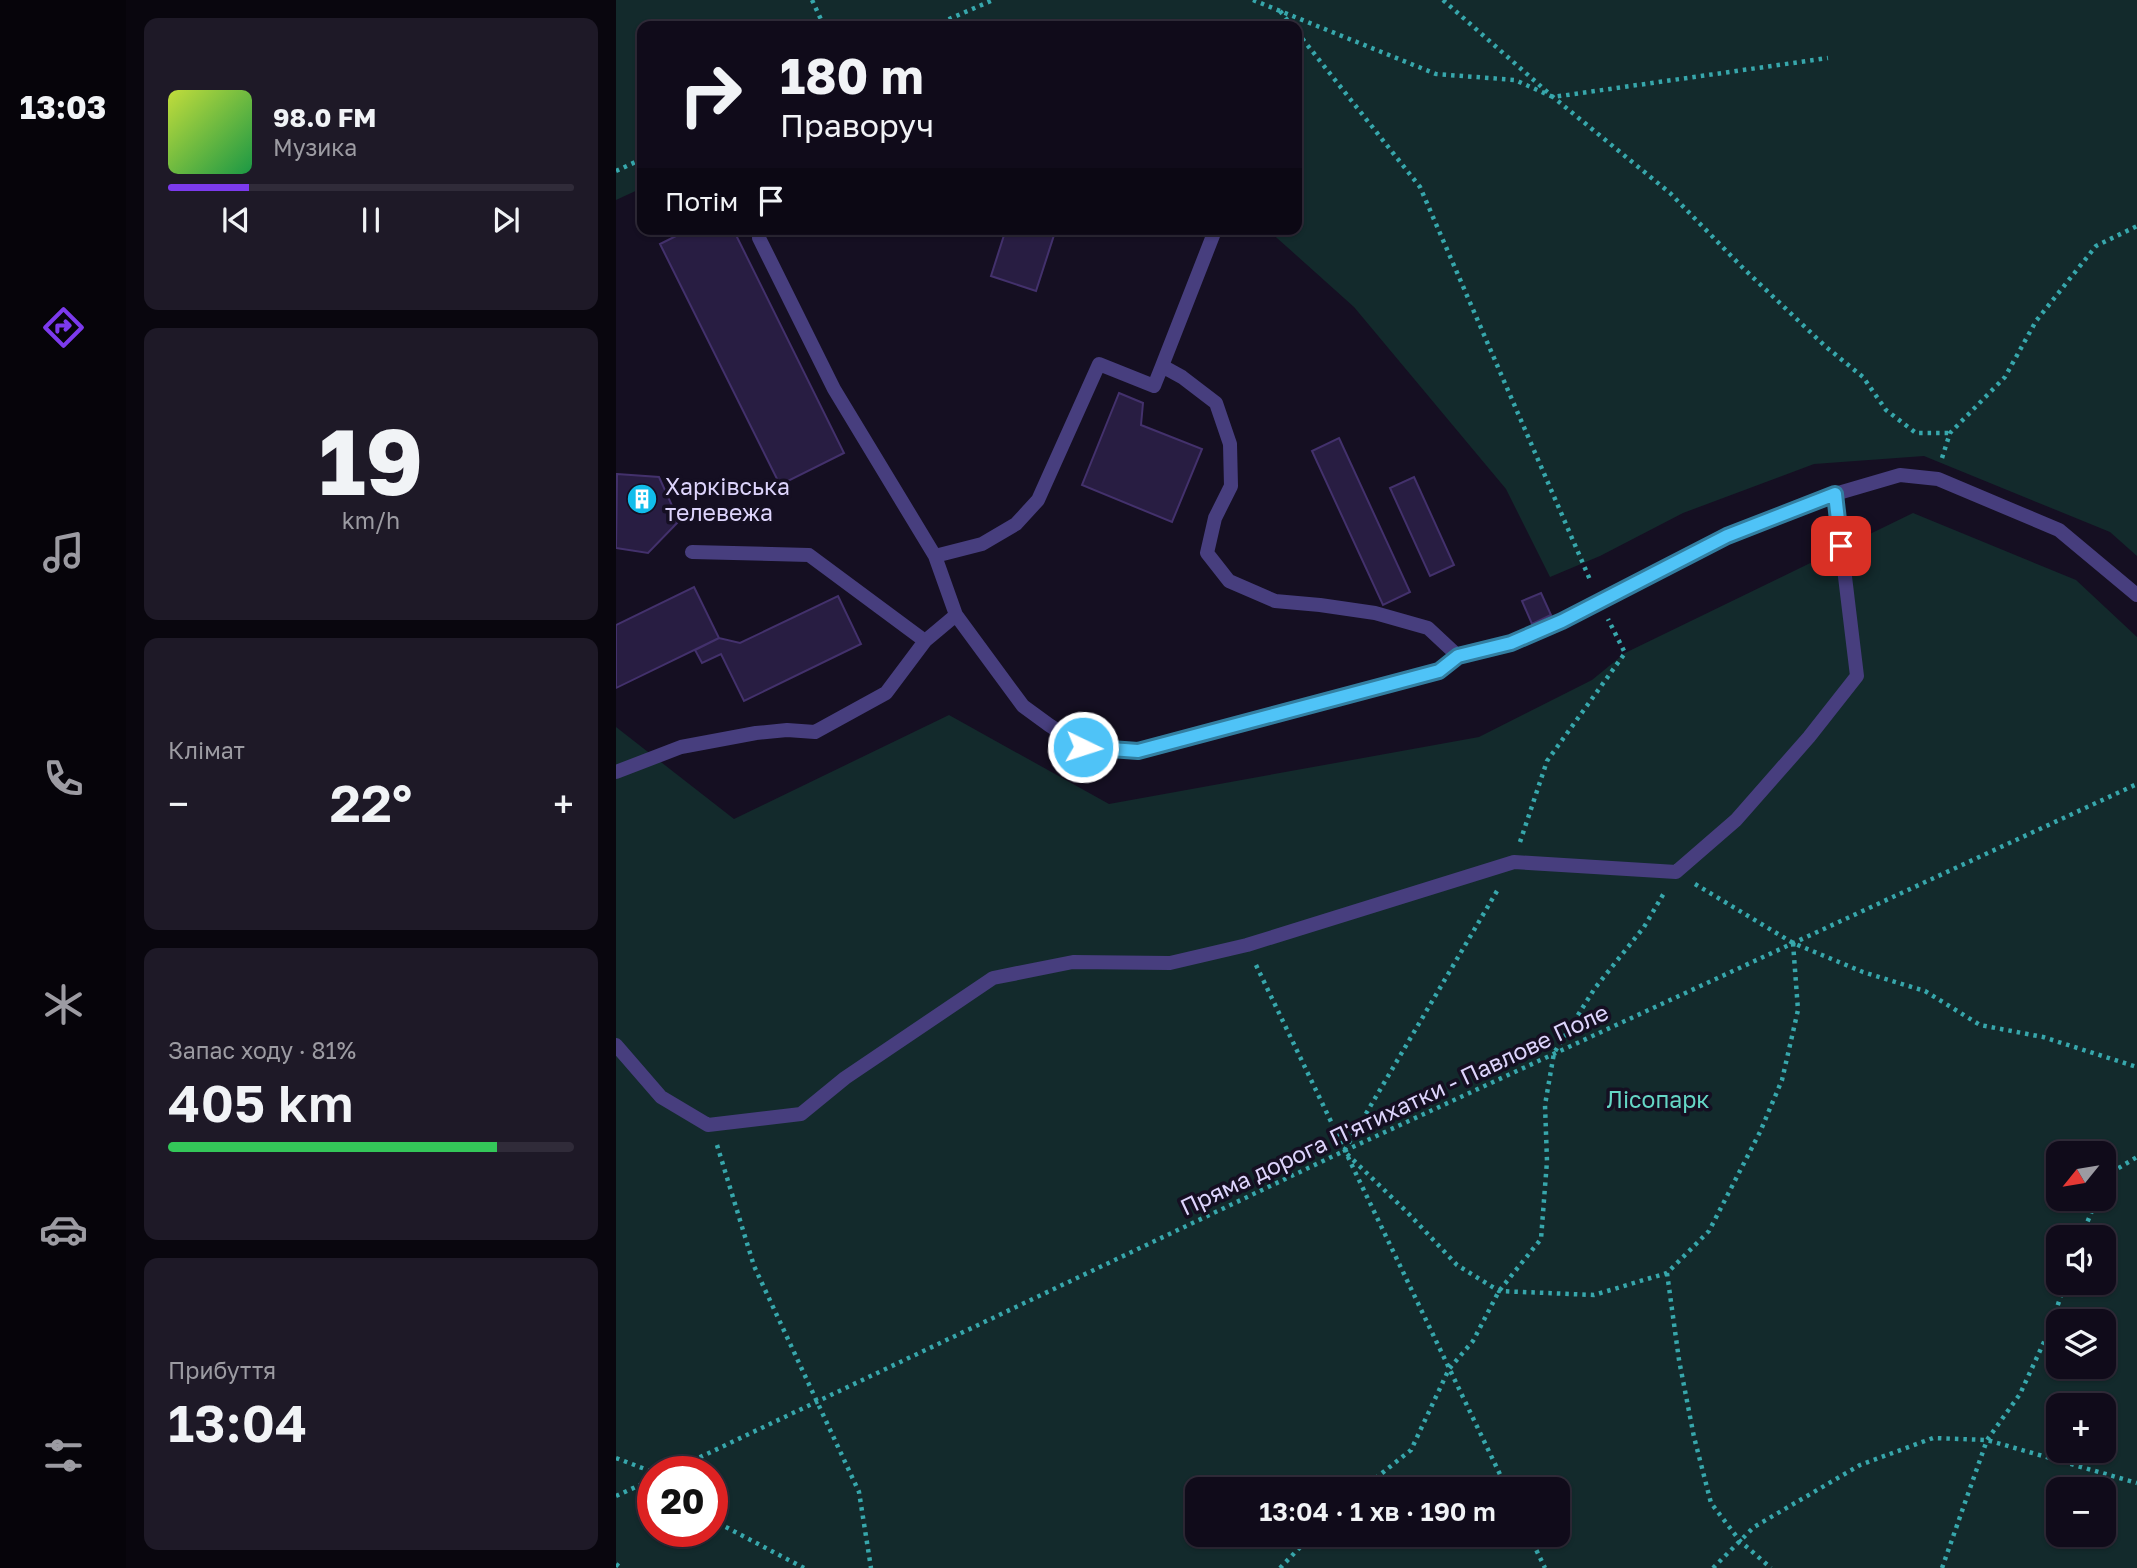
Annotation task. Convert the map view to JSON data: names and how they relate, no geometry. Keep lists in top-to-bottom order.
{
  "streets": {
    "path": ["Пряма дорога П'ятихатки - Павлове Поле"]
  },
  "parks": ["Лісопарк"],
  "places": {
    "building": ["Харківська телевежа"]
  },
  "north": "bottom left",
  "page": {
    "tabs": "13:03",
    "turn": ["180 m", "Праворуч"],
    "song": ["98.0 FM", "Музика"],
    "then": "Потім",
    "tile": [
      ["19", "km/h"],
      "Клімат",
      ["Запас ходу · 81%", "405 km"],
      ["Прибуття", "13:04"]
    ],
    "heat": ["−", "22°", "+"],
    "map_buttons": ["+", "−"],
    "limit": "20",
    "trip": "13:04 · 1 хв · 190 m"
  }
}
